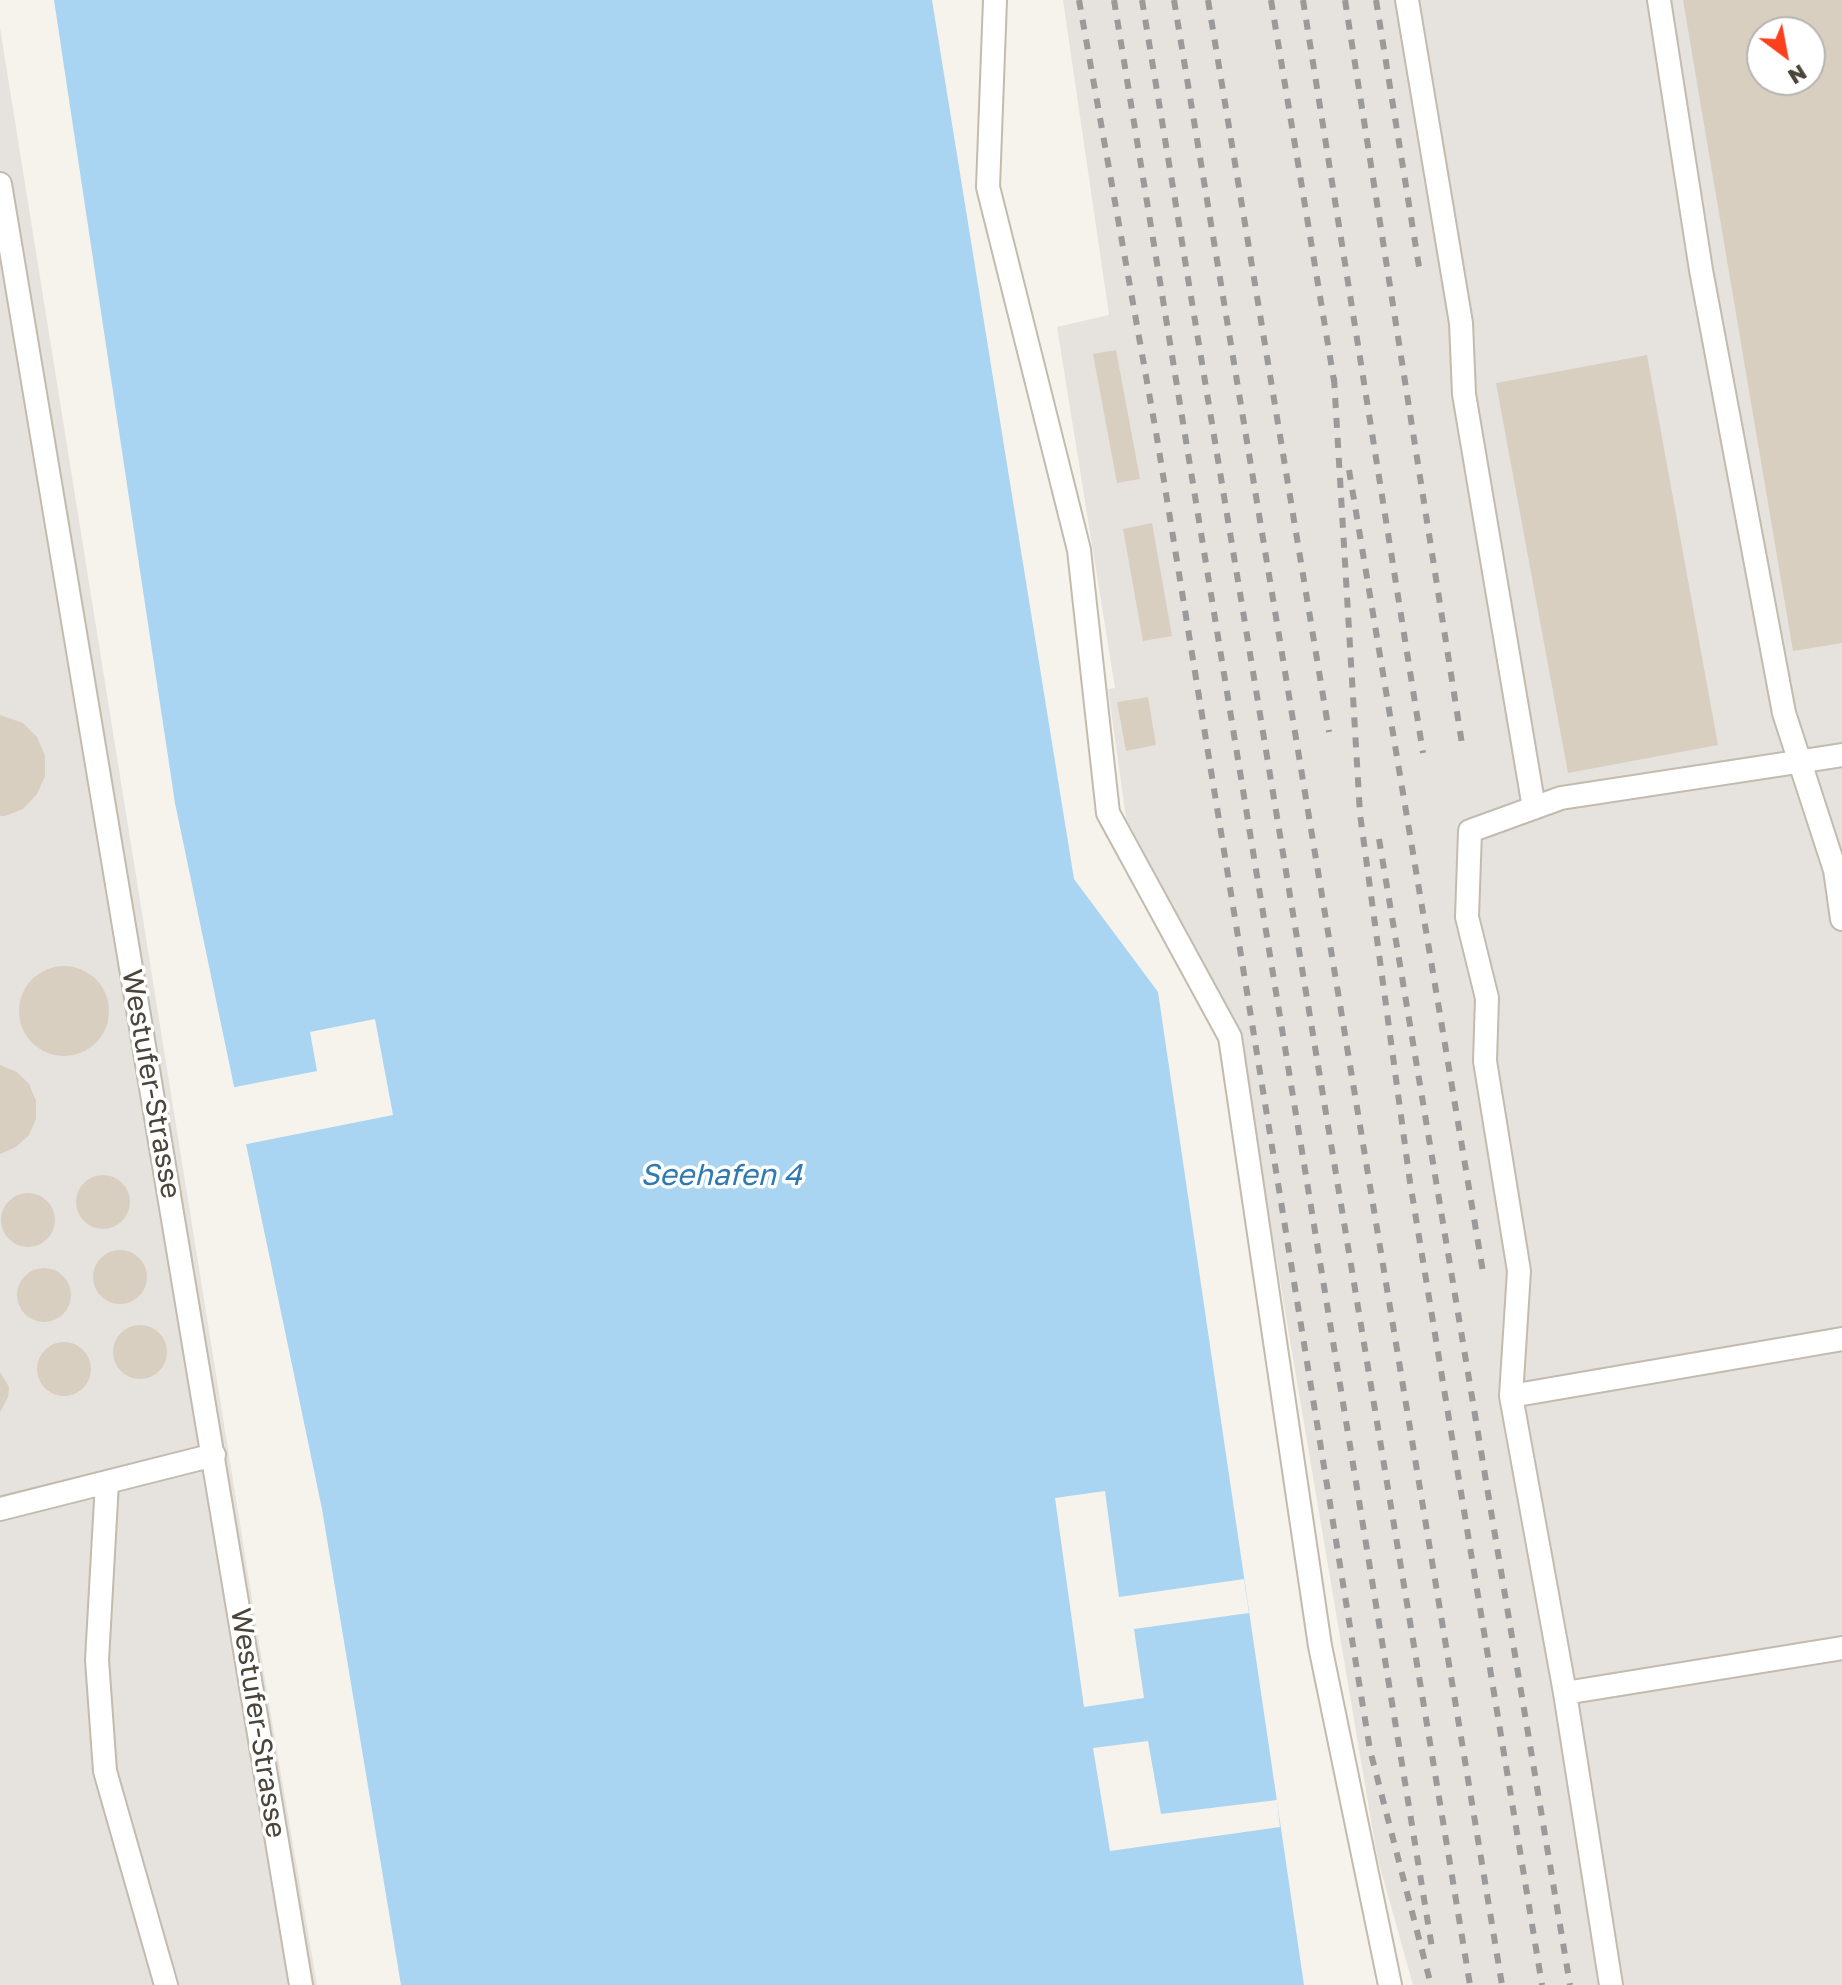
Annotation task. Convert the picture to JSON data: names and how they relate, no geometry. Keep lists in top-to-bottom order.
{
  "streets": {
    "lane": ["Westufer-Strasse"]
  },
  "water": ["Seehafen 4"],
  "north": "bottom right"
}
